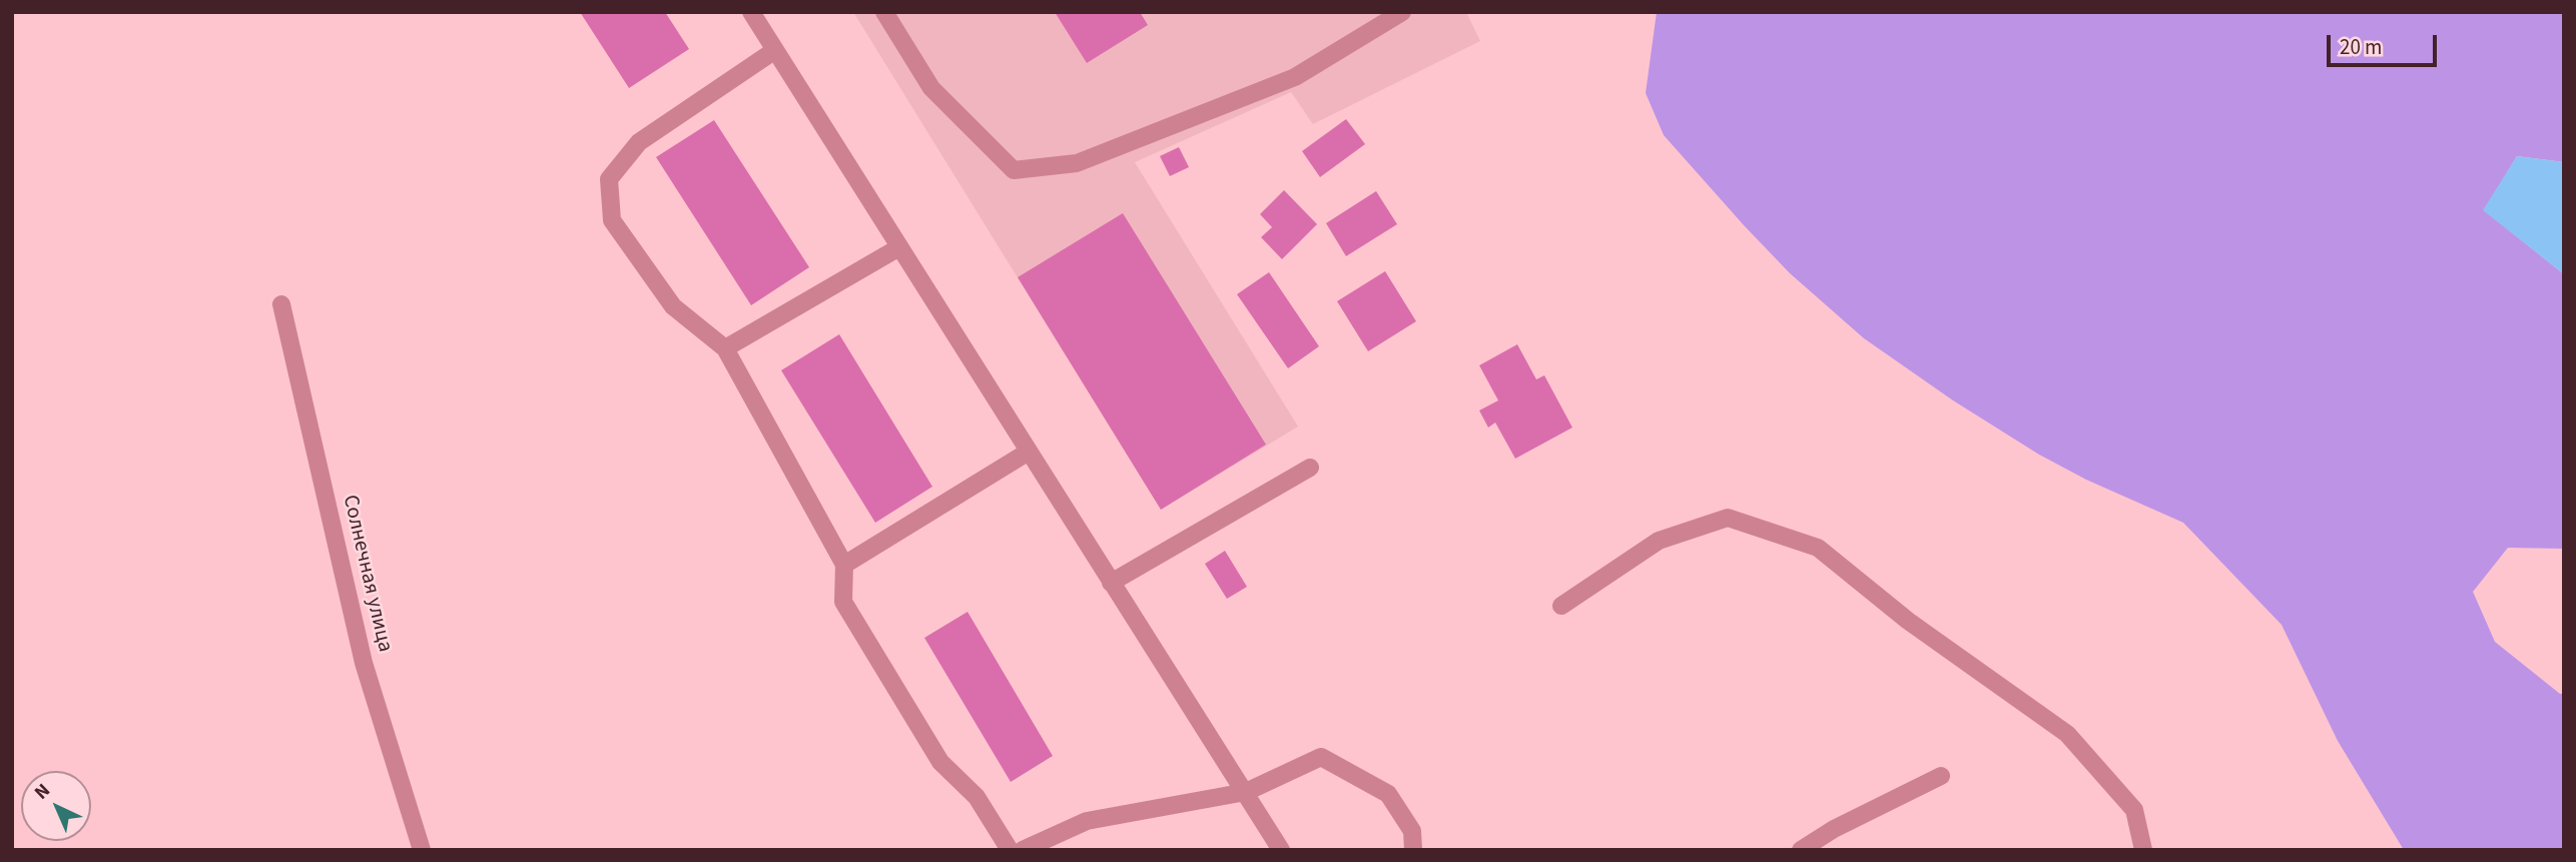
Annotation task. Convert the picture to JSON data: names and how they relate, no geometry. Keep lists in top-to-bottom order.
{
  "streets": {
    "street": ["Солнечная улица"]
  },
  "scale_bar": "20 m",
  "north": "top left"
}
